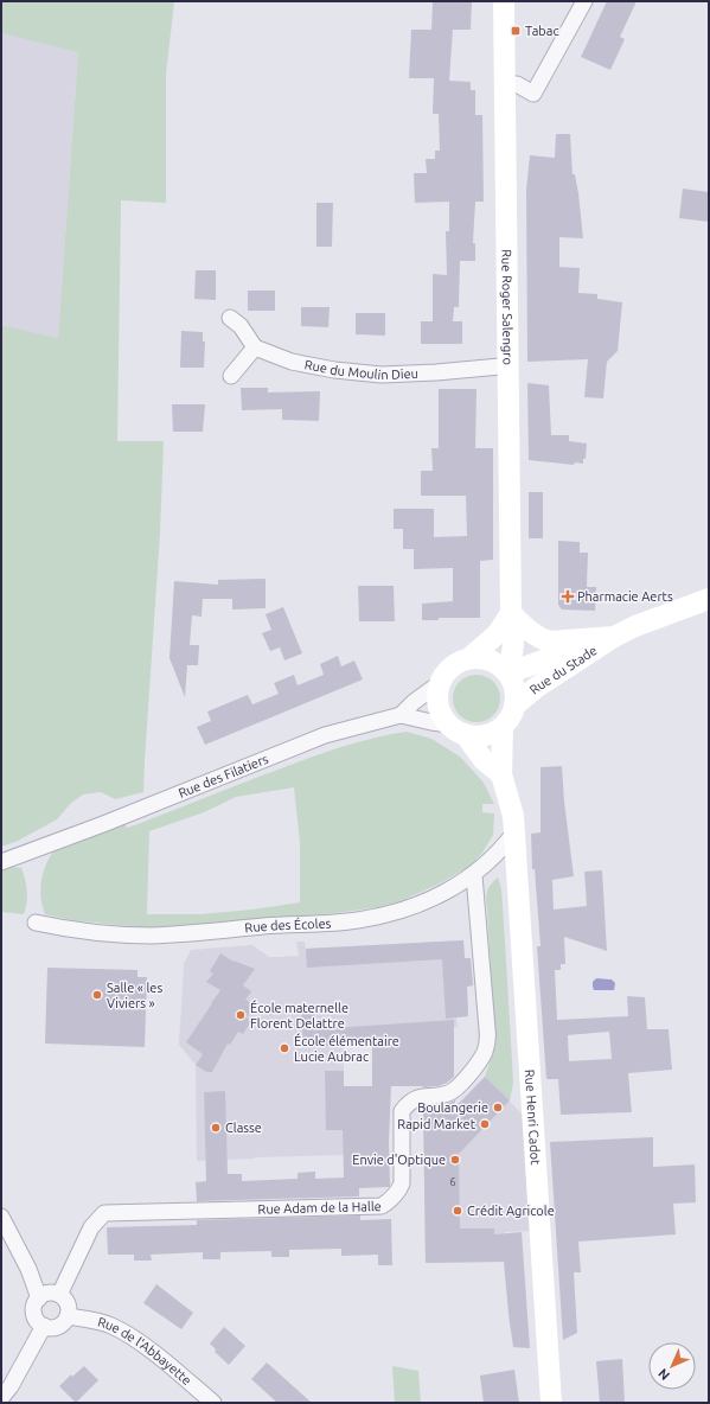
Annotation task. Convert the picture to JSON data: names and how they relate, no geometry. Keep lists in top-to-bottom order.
{
  "streets": {
    "main road": ["Rue Roger Salengro", "Rue du Stade", "Rue Henri Cadot"],
    "street": [
      "Rue du Moulin Dieu",
      "Rue des Filatiers",
      "Rue des Écoles",
      "Rue Adam de la Halle",
      "Rue de l'Abbayette"
    ]
  },
  "crossings": [
    ["Rue Roger Salengro", "Rue du Moulin Dieu"],
    ["Rue Roger Salengro", "Rue du Stade"],
    ["Rue Roger Salengro", "Rue des Filatiers"],
    ["Rue Roger Salengro", "Rue Henri Cadot"],
    ["Rue du Stade", "Rue des Filatiers"],
    ["Rue du Stade", "Rue Henri Cadot"],
    ["Rue des Filatiers", "Rue Henri Cadot"],
    ["Rue des Écoles", "Rue Henri Cadot"],
    ["Rue des Écoles", "Rue Adam de la Halle"],
    ["Rue Adam de la Halle", "Rue de l'Abbayette"]
  ],
  "places": {
    "transit": ["Tabac"],
    "health": ["Pharmacie Aerts"],
    "other": [
      "Salle « les Viviers »",
      "École maternelle Florent Delattre",
      "École élémentaire Lucie Aubrac",
      "Boulangerie",
      "Rapid Market",
      "Classe",
      "Envie d'Optique",
      "Crédit Agricole"
    ]
  },
  "house_numbers": ["6"],
  "north": "bottom left"
}
